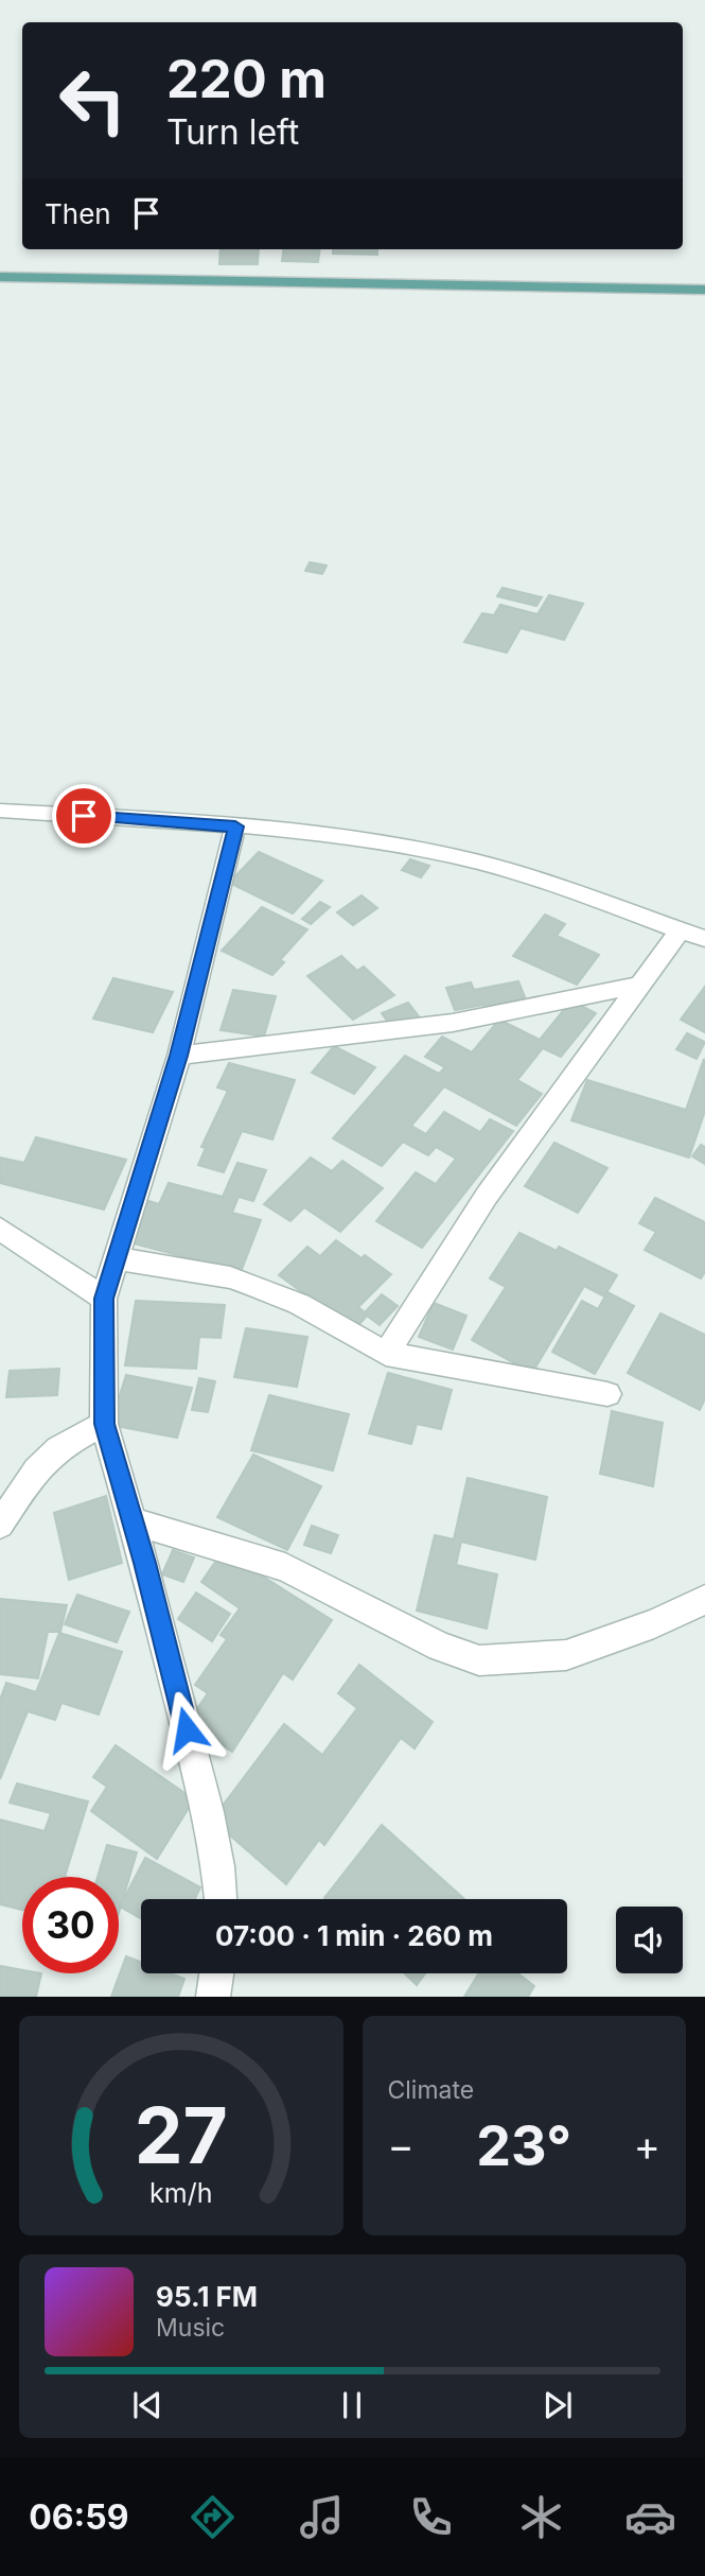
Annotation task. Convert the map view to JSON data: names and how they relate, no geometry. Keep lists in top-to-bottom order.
{
  "page": {
    "turn": ["220 m", "Turn left"],
    "then": "Then",
    "limit": "30",
    "trip": "07:00 · 1 min · 260 m",
    "tile": "Climate",
    "heat": ["−", "23°", "+"],
    "song": ["95.1 FM", "Music"],
    "tabs": "06:59",
    "gauge": ["27", "km/h"]
  }
}
